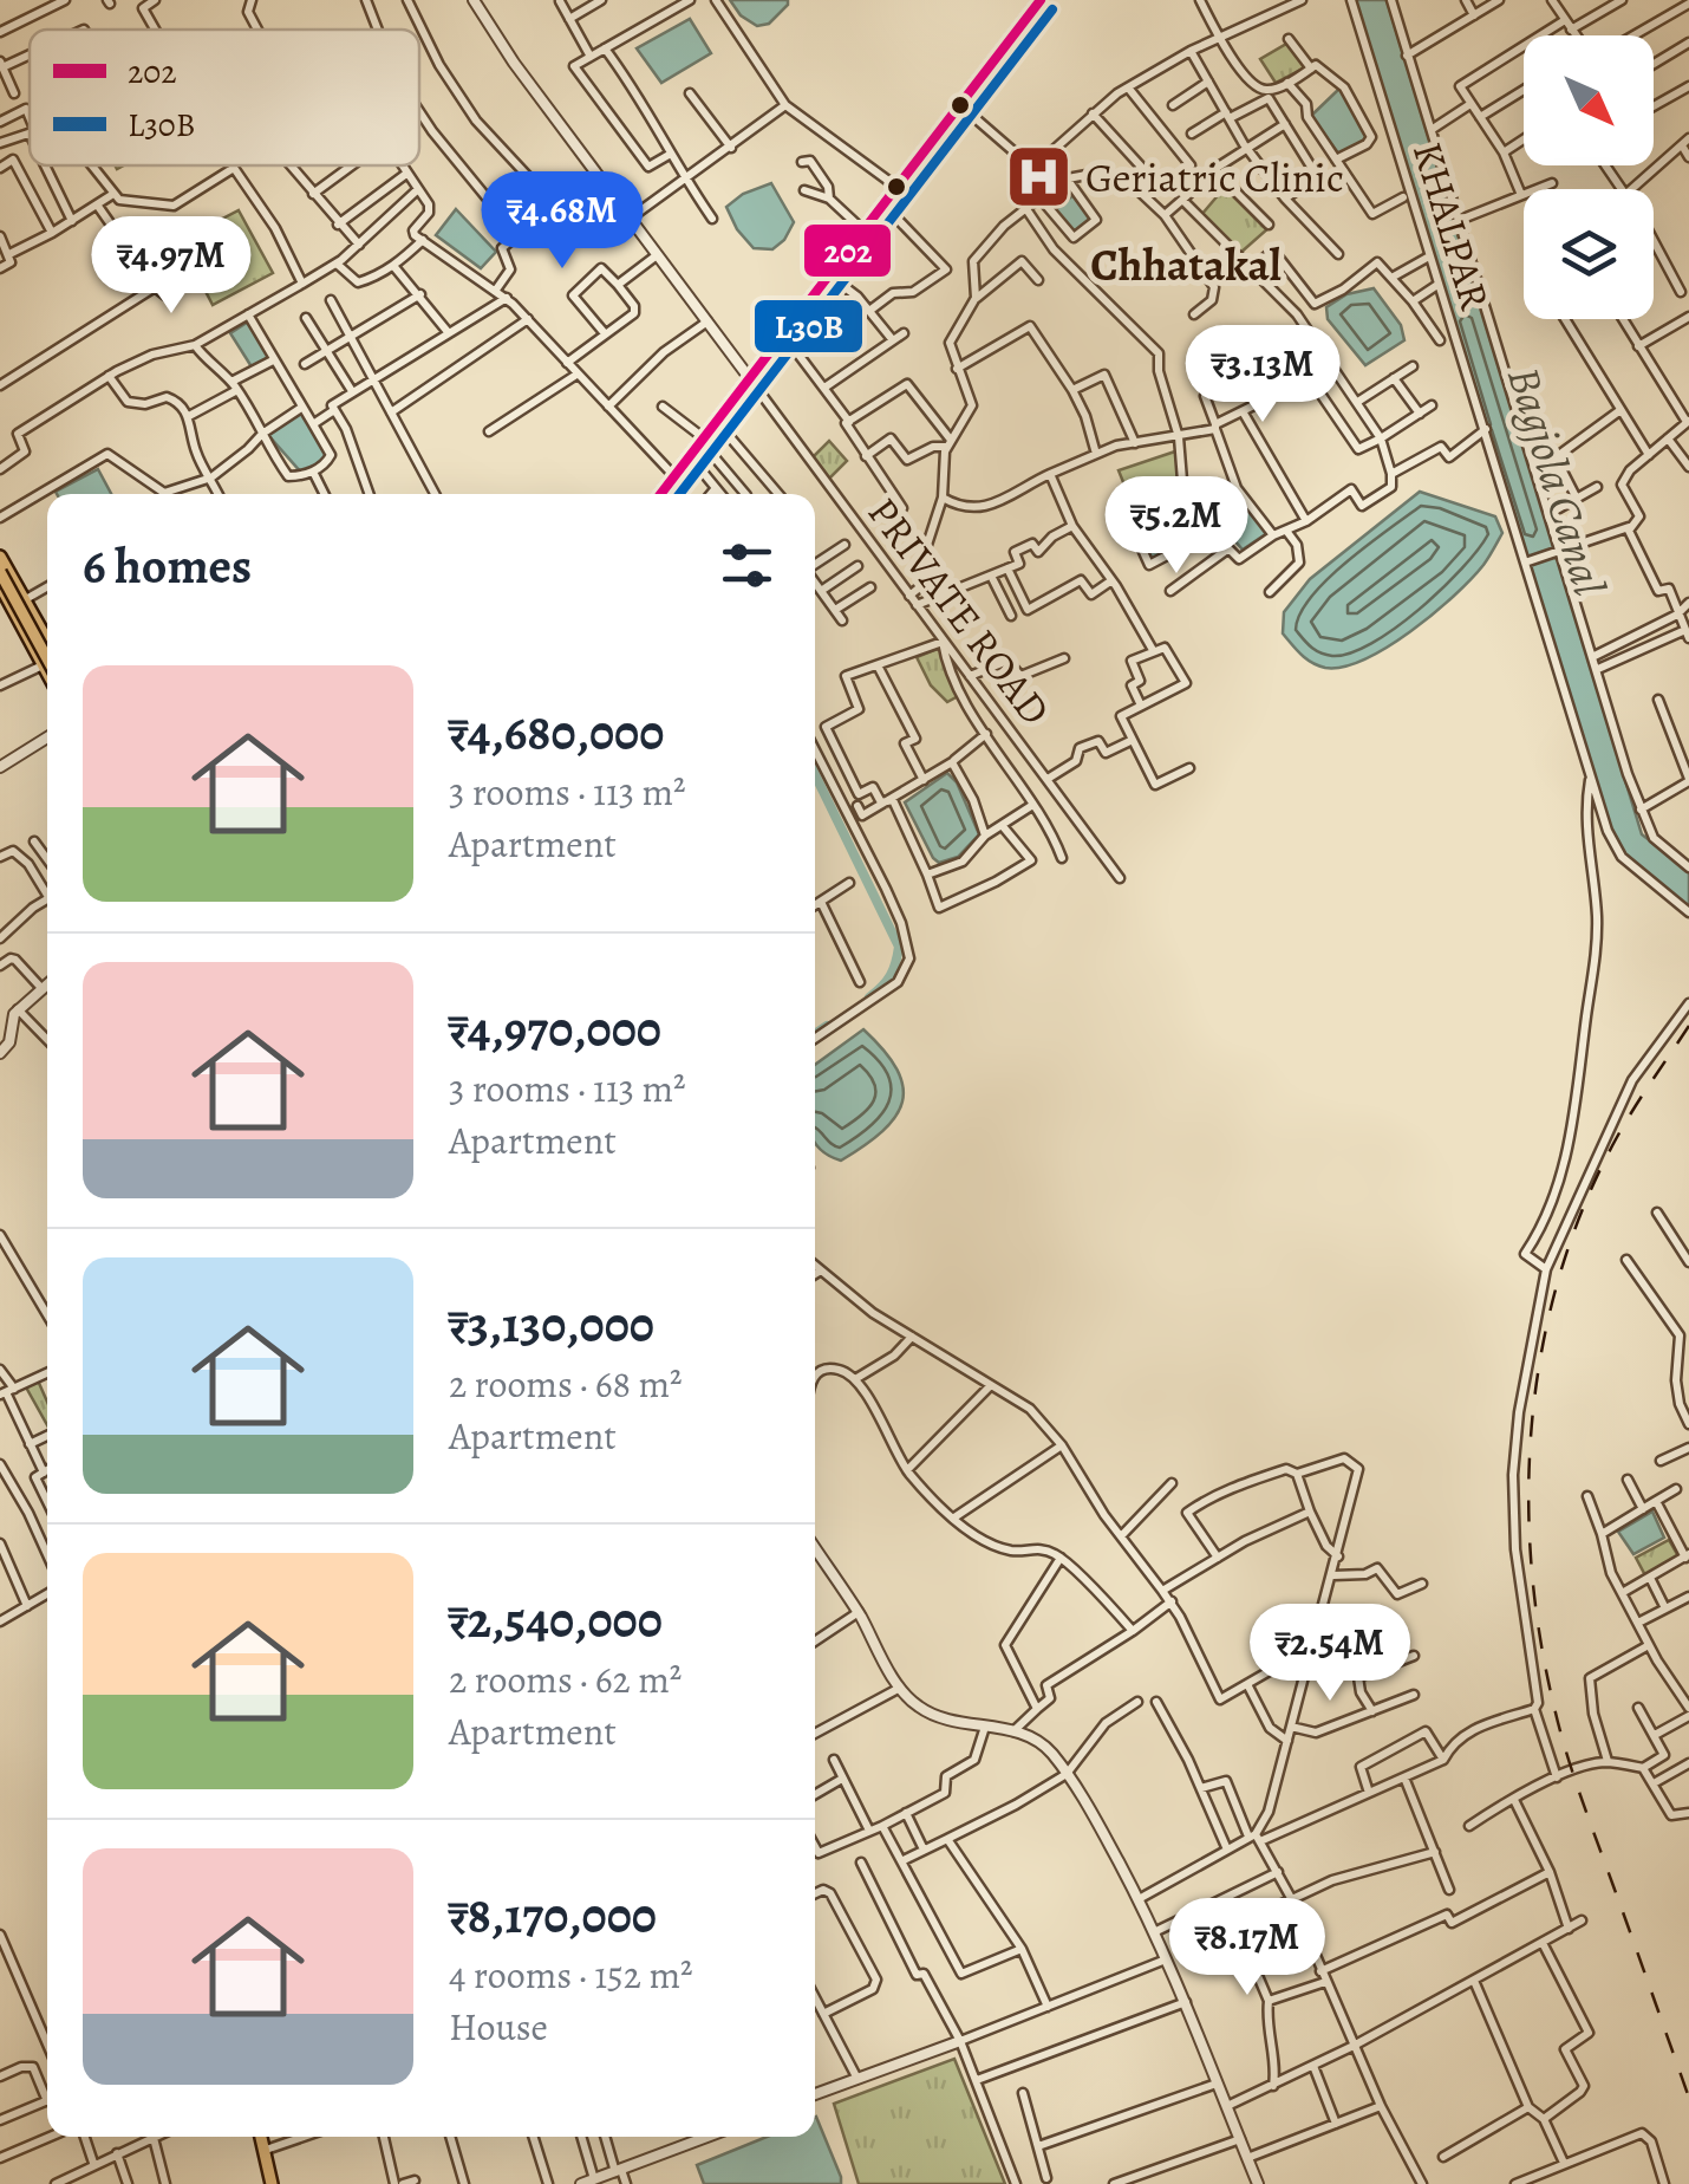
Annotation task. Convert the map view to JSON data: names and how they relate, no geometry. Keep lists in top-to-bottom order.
{
  "streets": {
    "street": ["KHALPAR", "PRIVATE ROAD"]
  },
  "districts": ["Chhatakal"],
  "water": ["Bagjola Canal"],
  "places": {
    "hospital": ["Geriatric Clinic"]
  },
  "lines": ["transit line 202", "transit line L30B"],
  "legend": ["202", "L30B"],
  "north": "bottom right",
  "page": {
    "price": [
      "₹4.68M",
      "₹4.97M",
      "₹3.13M",
      "₹5.2M",
      "₹2.54M",
      "₹8.17M"
    ],
    "heading": "6 homes",
    "list": [
      {
        "name": "₹4,680,000",
        "note": "3 rooms · 113 m² · Apartment"
      },
      {
        "name": "₹4,970,000",
        "note": "3 rooms · 113 m² · Apartment"
      },
      {
        "name": "₹3,130,000",
        "note": "2 rooms · 68 m² · Apartment"
      },
      {
        "name": "₹2,540,000",
        "note": "2 rooms · 62 m² · Apartment"
      },
      {
        "name": "₹8,170,000",
        "note": "4 rooms · 152 m² · House"
      }
    ]
  }
}
